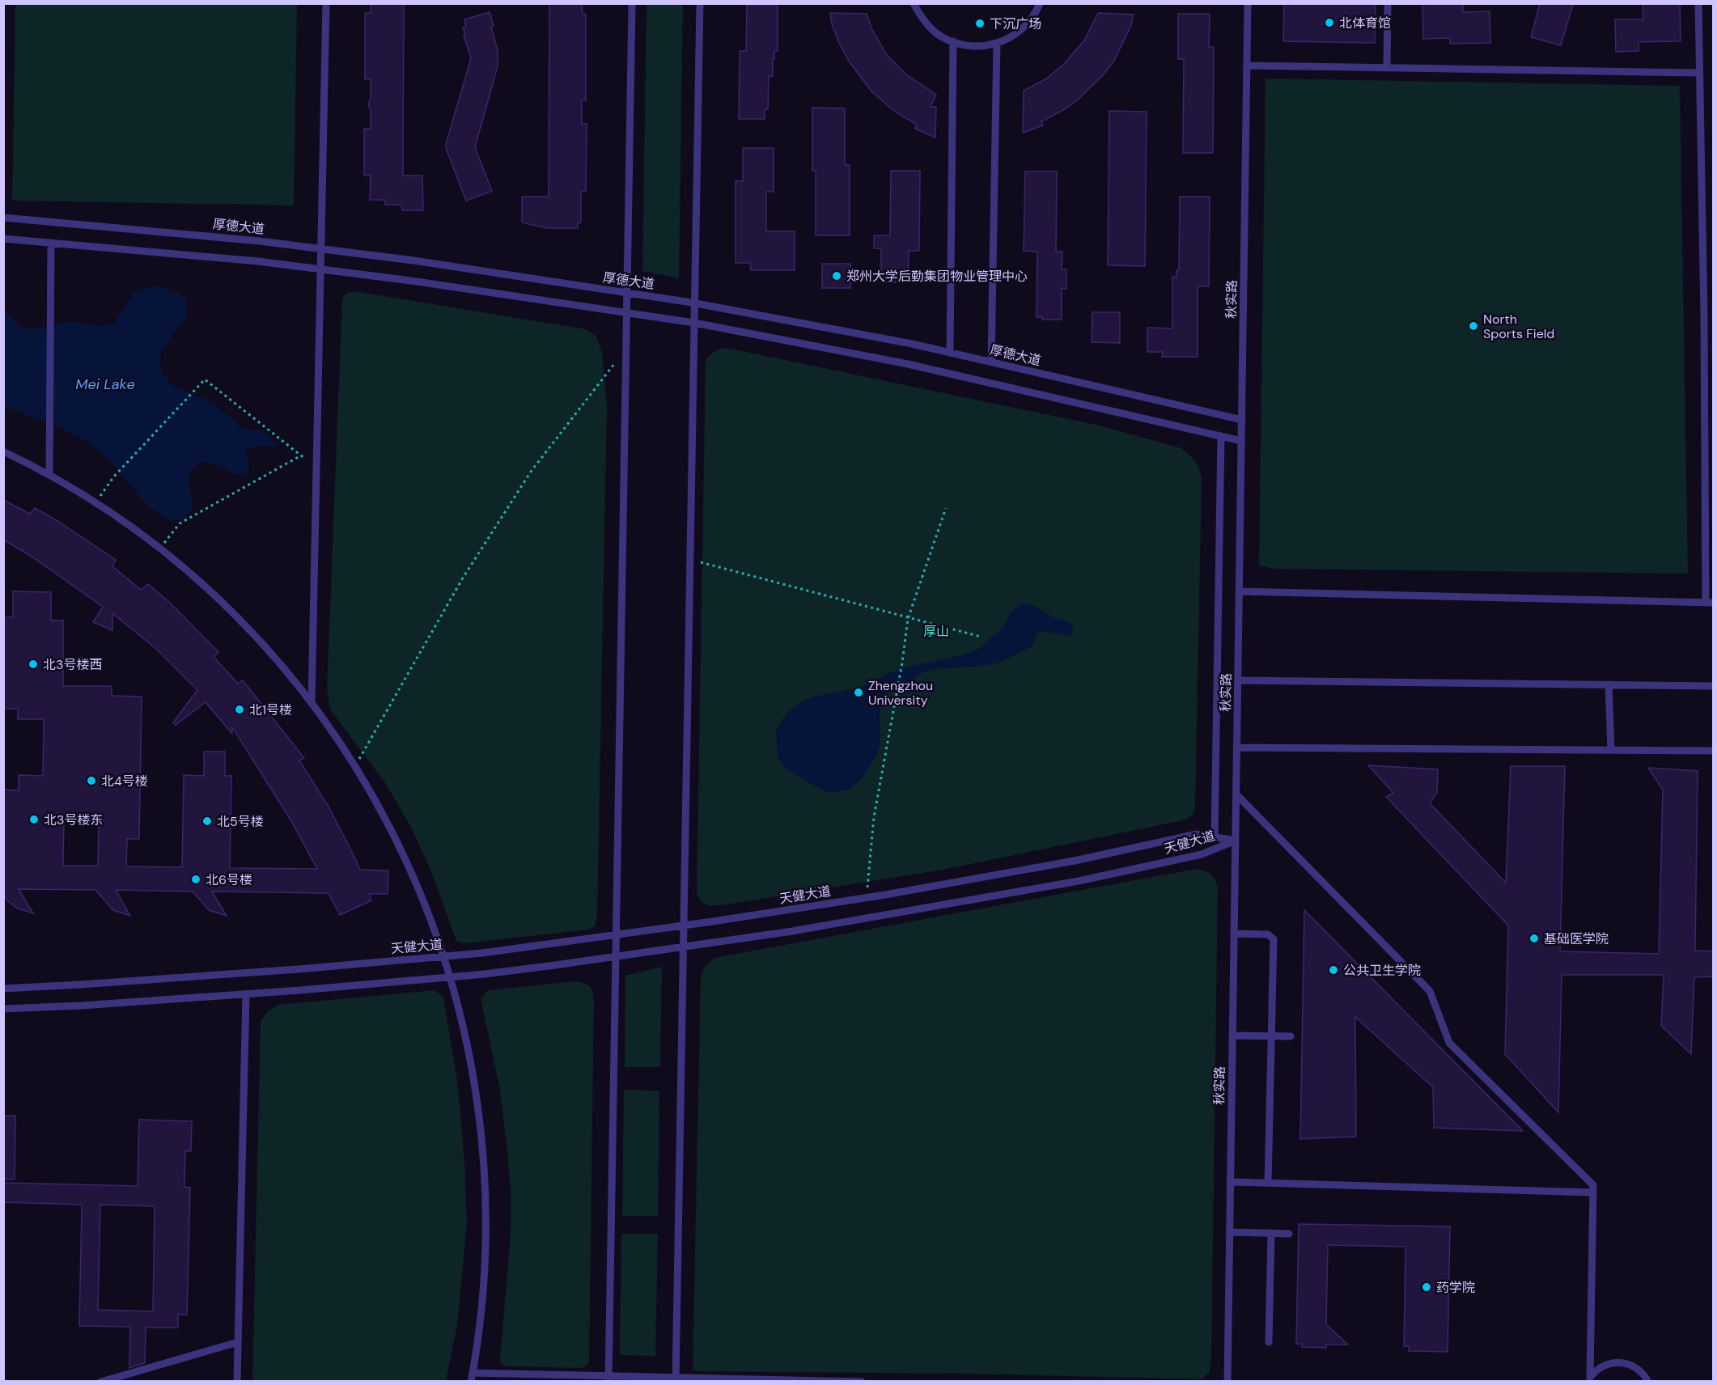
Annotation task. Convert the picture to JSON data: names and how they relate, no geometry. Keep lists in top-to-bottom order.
{
  "streets": {
    "lane": ["厚德大道", "秋实路", "天健大道"]
  },
  "crossings": [
    ["厚德大道", "秋实路"],
    ["秋实路", "天健大道"]
  ],
  "water": ["Mei Lake"],
  "parks": ["厚山"],
  "places": [
    "北体育馆",
    "下沉广场",
    "郑州大学后勤集团物业管理中心",
    "North Sports Field",
    "北3号楼西",
    "Zhengzhou University",
    "北1号楼",
    "北4号楼",
    "北3号楼东",
    "北5号楼",
    "北6号楼",
    "基础医学院",
    "公共卫生学院",
    "药学院"
  ]
}
